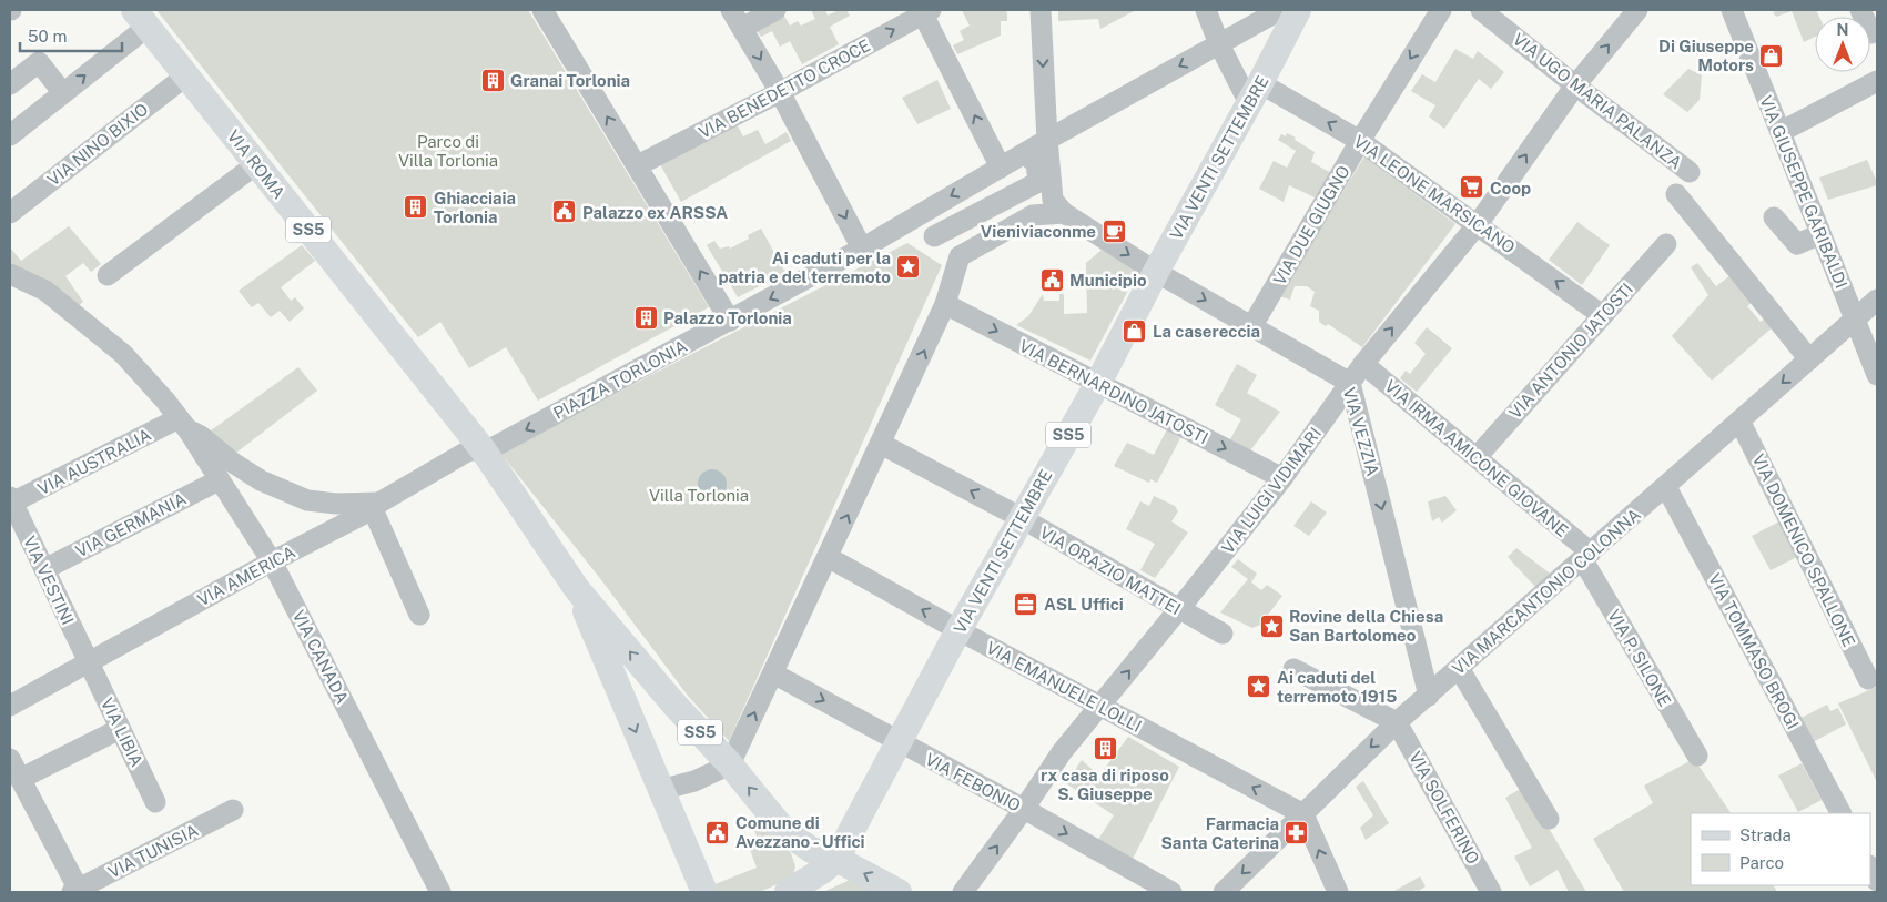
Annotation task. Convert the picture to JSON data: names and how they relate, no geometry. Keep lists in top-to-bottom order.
{
  "streets": {
    "main road": ["VIA VENTI SETTEMBRE", "VIA ROMA", "SS5"],
    "street": [
      "VIA BENEDETTO CROCE",
      "VIA UGO MARIA PALANZA",
      "VIA NINO BIXIO",
      "VIA GIUSEPPE GARIBALDI",
      "VIA LEONE MARSICANO",
      "VIA DUE GIUGNO",
      "VIA ANTONIO JATOSTI",
      "PIAZZA TORLONIA",
      "VIA BERNARDINO JATOSTI",
      "VIA VEZZIA",
      "VIA IRMA AMICONE GIOVANE",
      "VIA AUSTRALIA",
      "VIA LUIGI VIDIMARI",
      "VIA GERMANIA",
      "VIA DOMENICO SPALLONE",
      "VIA ORAZIO MATTEI",
      "VIA AMERICA",
      "VIA VESTINI",
      "VIA MARCANTONIO COLONNA",
      "VIA TOMMASO BROGI",
      "VIA CANADA",
      "VIA P. SILONE",
      "VIA EMANUELE LOLLI",
      "VIA LIBIA",
      "VIA FEBONIO",
      "VIA SOLFERINO",
      "VIA TUNISIA"
    ]
  },
  "crossings": [
    ["VIA UGO MARIA PALANZA", "VIA LUIGI VIDIMARI"],
    ["VIA NINO BIXIO", "VIA ROMA"],
    ["VIA VENTI SETTEMBRE", "VIA LEONE MARSICANO"],
    ["VIA VENTI SETTEMBRE", "SS5"],
    ["VIA VENTI SETTEMBRE", "VIA BERNARDINO JATOSTI"],
    ["VIA VENTI SETTEMBRE", "VIA VEZZIA"],
    ["VIA VENTI SETTEMBRE", "VIA ORAZIO MATTEI"],
    ["VIA VENTI SETTEMBRE", "VIA EMANUELE LOLLI"],
    ["VIA VENTI SETTEMBRE", "VIA FEBONIO"],
    ["VIA ROMA", "SS5"],
    ["VIA ROMA", "PIAZZA TORLONIA"],
    ["VIA ROMA", "VIA AMERICA"],
    ["VIA GIUSEPPE GARIBALDI", "VIA MARCANTONIO COLONNA"],
    ["VIA LEONE MARSICANO", "VIA DUE GIUGNO"],
    ["VIA LEONE MARSICANO", "VIA ANTONIO JATOSTI"],
    ["VIA LEONE MARSICANO", "VIA LUIGI VIDIMARI"],
    ["VIA DUE GIUGNO", "VIA VEZZIA"],
    ["SS5", "PIAZZA TORLONIA"],
    ["SS5", "VIA AMERICA"],
    ["VIA ANTONIO JATOSTI", "VIA IRMA AMICONE GIOVANE"],
    ["PIAZZA TORLONIA", "VIA VEZZIA"],
    ["PIAZZA TORLONIA", "VIA AMERICA"],
    ["VIA BERNARDINO JATOSTI", "VIA LUIGI VIDIMARI"],
    ["VIA VEZZIA", "VIA LUIGI VIDIMARI"],
    ["VIA VEZZIA", "VIA MARCANTONIO COLONNA"],
    ["VIA IRMA AMICONE GIOVANE", "VIA LUIGI VIDIMARI"],
    ["VIA IRMA AMICONE GIOVANE", "VIA MARCANTONIO COLONNA"],
    ["VIA IRMA AMICONE GIOVANE", "VIA P. SILONE"],
    ["VIA AUSTRALIA", "VIA VESTINI"],
    ["VIA AUSTRALIA", "VIA CANADA"],
    ["VIA LUIGI VIDIMARI", "VIA ORAZIO MATTEI"],
    ["VIA LUIGI VIDIMARI", "VIA EMANUELE LOLLI"],
    ["VIA LUIGI VIDIMARI", "VIA FEBONIO"],
    ["VIA GERMANIA", "VIA VESTINI"],
    ["VIA GERMANIA", "VIA CANADA"],
    ["VIA DOMENICO SPALLONE", "VIA MARCANTONIO COLONNA"],
    ["VIA AMERICA", "VIA VESTINI"],
    ["VIA AMERICA", "VIA CANADA"],
    ["VIA AMERICA", "VIA LIBIA"],
    ["VIA VESTINI", "VIA LIBIA"],
    ["VIA MARCANTONIO COLONNA", "VIA TOMMASO BROGI"],
    ["VIA MARCANTONIO COLONNA", "VIA P. SILONE"],
    ["VIA MARCANTONIO COLONNA", "VIA EMANUELE LOLLI"],
    ["VIA MARCANTONIO COLONNA", "VIA SOLFERINO"]
  ],
  "one_way": [
    "VIA BENEDETTO CROCE",
    "VIA LEONE MARSICANO",
    "VIA DUE GIUGNO",
    "PIAZZA TORLONIA",
    "VIA BERNARDINO JATOSTI",
    "VIA VEZZIA",
    "VIA LUIGI VIDIMARI",
    "VIA ORAZIO MATTEI",
    "VIA MARCANTONIO COLONNA",
    "VIA EMANUELE LOLLI",
    "VIA FEBONIO"
  ],
  "parks": ["Parco di Villa Torlonia", "Villa Torlonia"],
  "places": {
    "shop": ["Di Giuseppe Motors", "La casereccia"],
    "building": [
      "Granai Torlonia",
      "Ghiacciaia Torlonia",
      "Palazzo Torlonia",
      "rx casa di riposo S. Giuseppe"
    ],
    "supermarket": ["Coop"],
    "public building": ["Palazzo ex ARSSA", "Municipio", "Comune di Avezzano - Uffici"],
    "cafe": ["Vieniviaconme"],
    "place": ["Ai caduti per la patria e del terremoto", "Rovine della Chiesa San Bartolomeo", "Ai caduti del terremoto 1915"],
    "office": ["ASL Uffici"],
    "pharmacy": ["Farmacia Santa Caterina"]
  },
  "legend": ["Strada", "Parco"],
  "scale_bar": "50 m",
  "north": "top"
}
